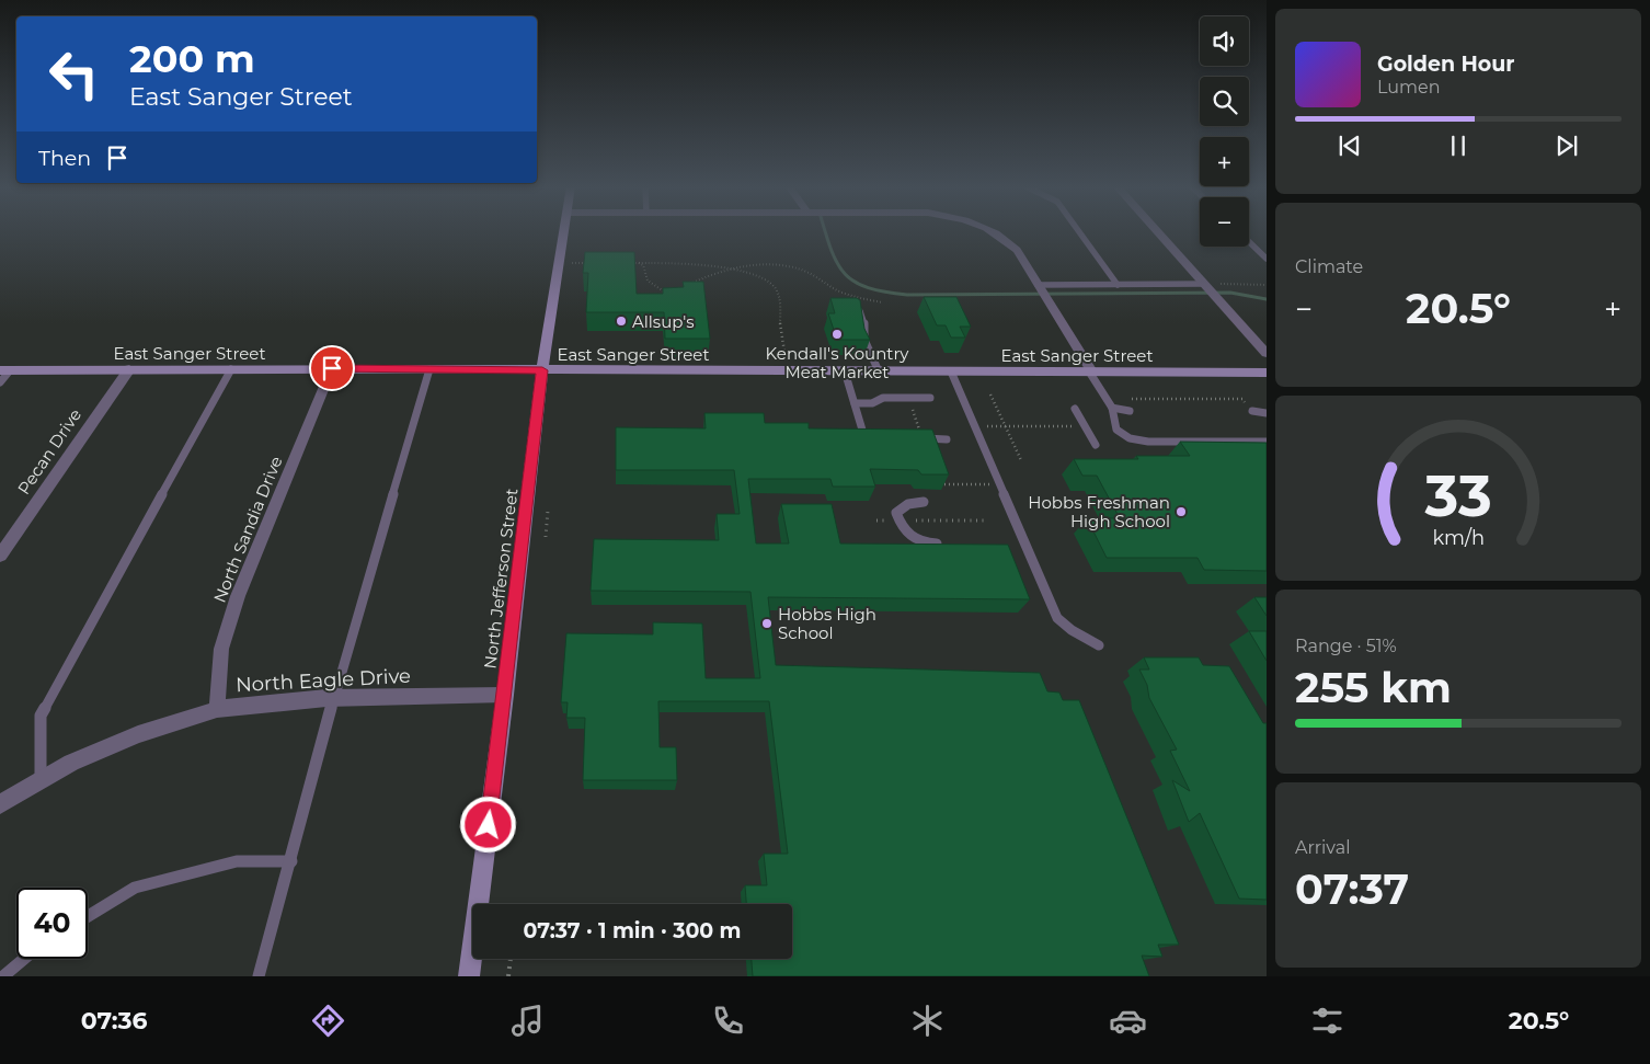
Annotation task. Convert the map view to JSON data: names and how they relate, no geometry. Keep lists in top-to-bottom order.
{
  "streets": {
    "main road": ["East Sanger Street", "North Jefferson Street"],
    "street": ["Pecan Drive", "North Sandia Drive", "North Eagle Drive"]
  },
  "crossings": [
    ["East Sanger Street", "Pecan Drive"],
    ["East Sanger Street", "North Sandia Drive"],
    ["East Sanger Street", "North Jefferson Street"],
    ["North Sandia Drive", "North Eagle Drive"],
    ["North Jefferson Street", "North Eagle Drive"]
  ],
  "places": [
    "Allsup's",
    "Kendall's Kountry Meat Market",
    "Hobbs Freshman High School",
    "Hobbs High School"
  ],
  "page": {
    "map_buttons": ["+", "−"],
    "turn": ["200 m", "East Sanger Street"],
    "song": ["Golden Hour", "Lumen"],
    "then": "Then",
    "tile": [
      "Climate",
      ["Range · 51%", "255 km"],
      ["Arrival", "07:37"]
    ],
    "heat": ["−", "20.5°", "+"],
    "limit": "40",
    "trip": "07:37 · 1 min · 300 m",
    "tabs": ["07:36", "20.5°"],
    "gauge": ["33", "km/h"]
  }
}
